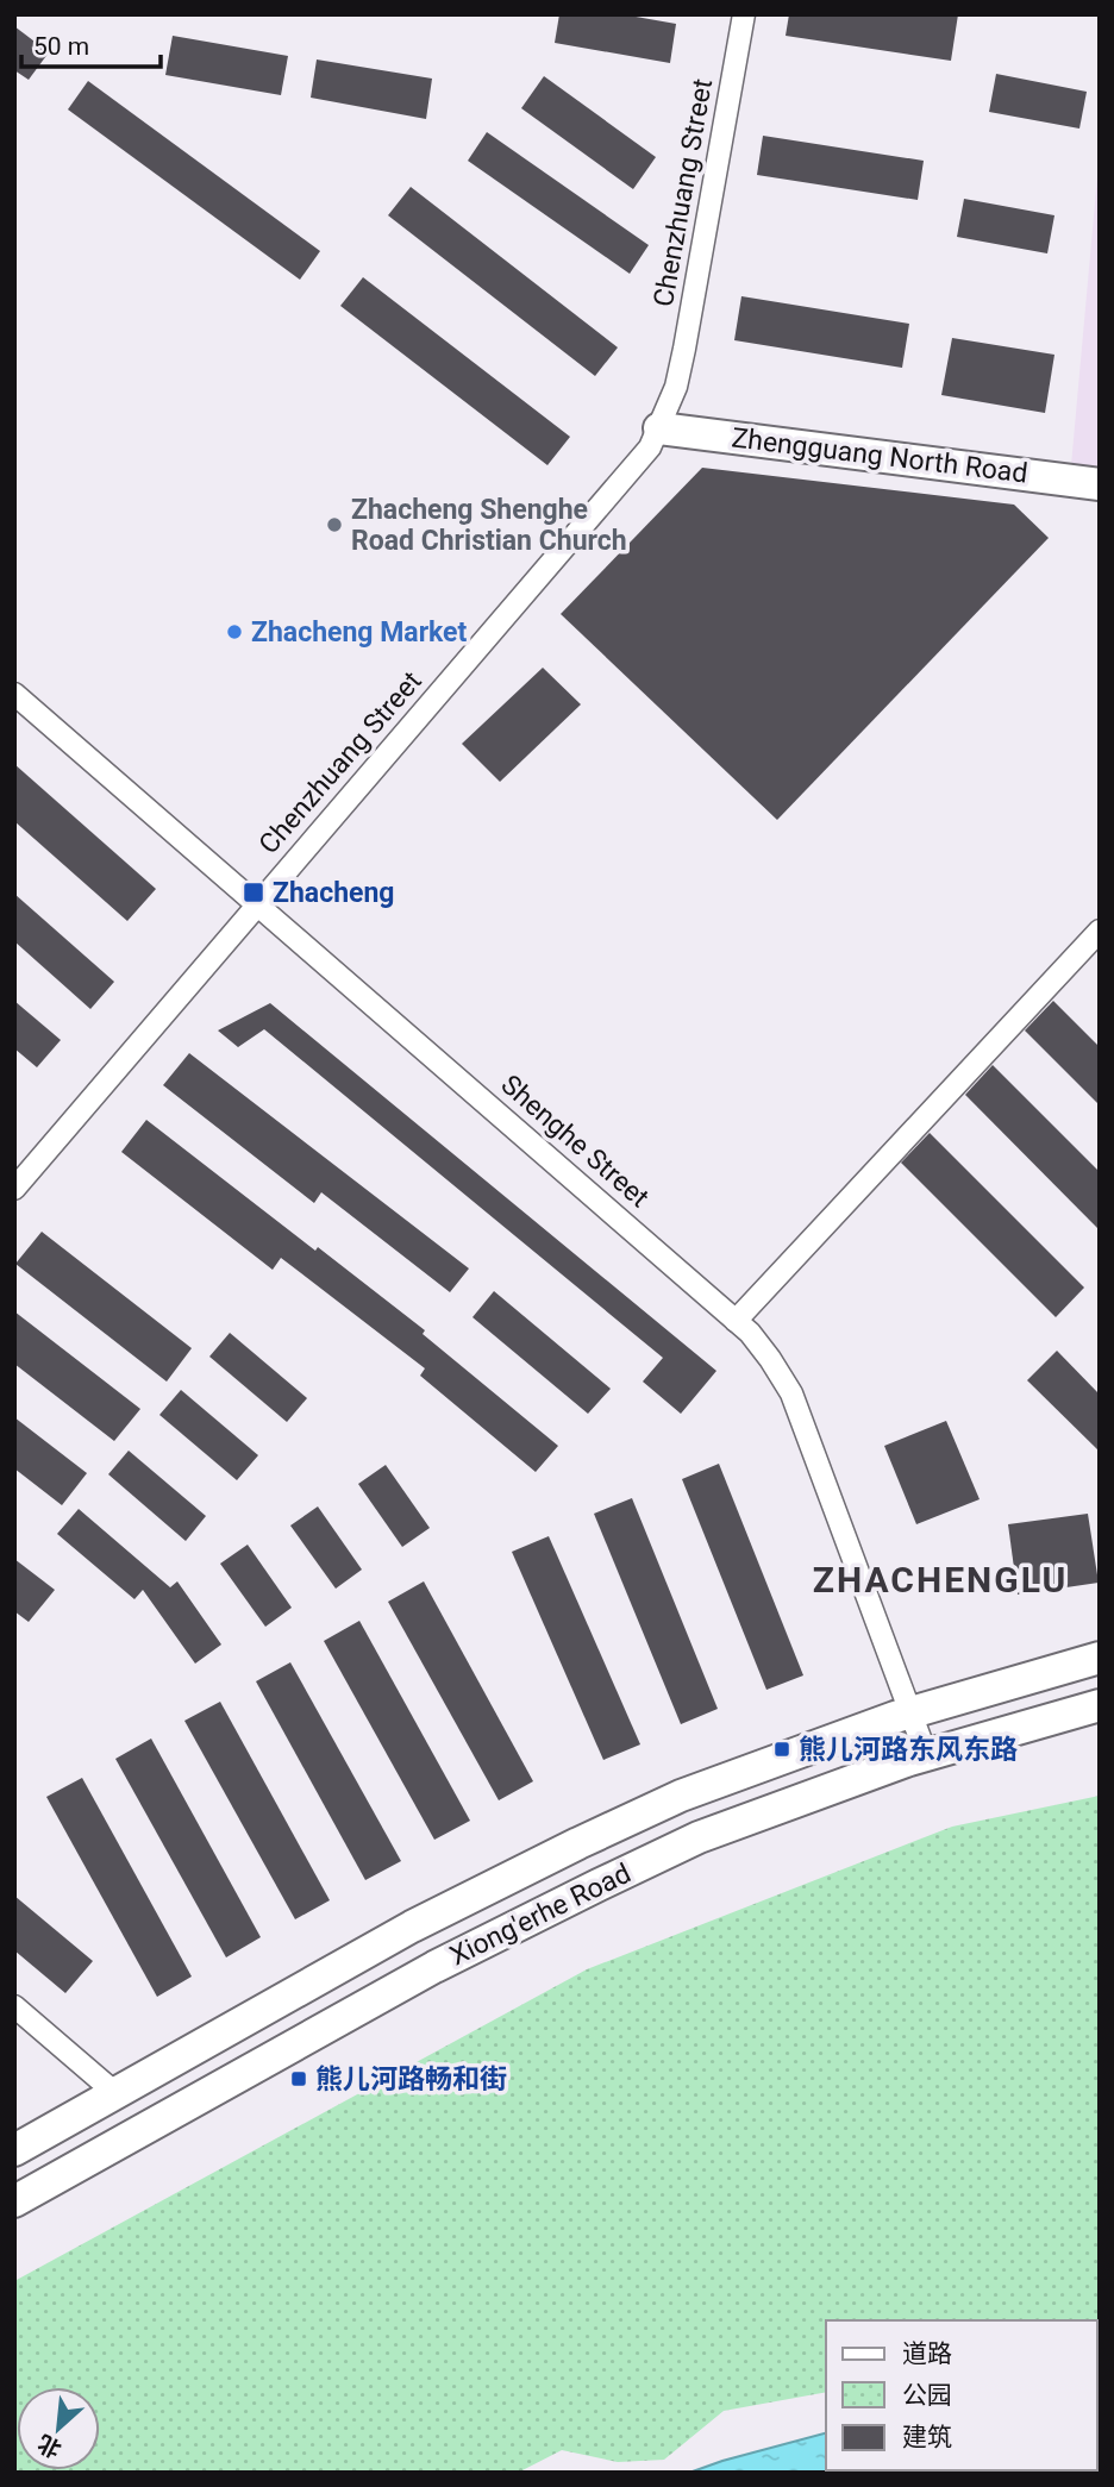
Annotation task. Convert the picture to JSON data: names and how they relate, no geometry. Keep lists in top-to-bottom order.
{
  "streets": {
    "street": [
      "Chenzhuang Street",
      "Zhengguang North Road",
      "Shenghe Street",
      "Xiong'erhe Road"
    ]
  },
  "crossings": [
    ["Chenzhuang Street", "Zhengguang North Road"],
    ["Chenzhuang Street", "Shenghe Street"],
    ["Shenghe Street", "Xiong'erhe Road"]
  ],
  "districts": ["ZHACHENGLU"],
  "places": {
    "other": ["Zhacheng Shenghe Road Christian Church", "Zhacheng Market"],
    "transit": ["Zhacheng", "熊儿河路东风东路", "熊儿河路畅和街"]
  },
  "legend": ["道路", "公园", "建筑"],
  "scale_bar": "50 m",
  "north": "bottom left"
}
